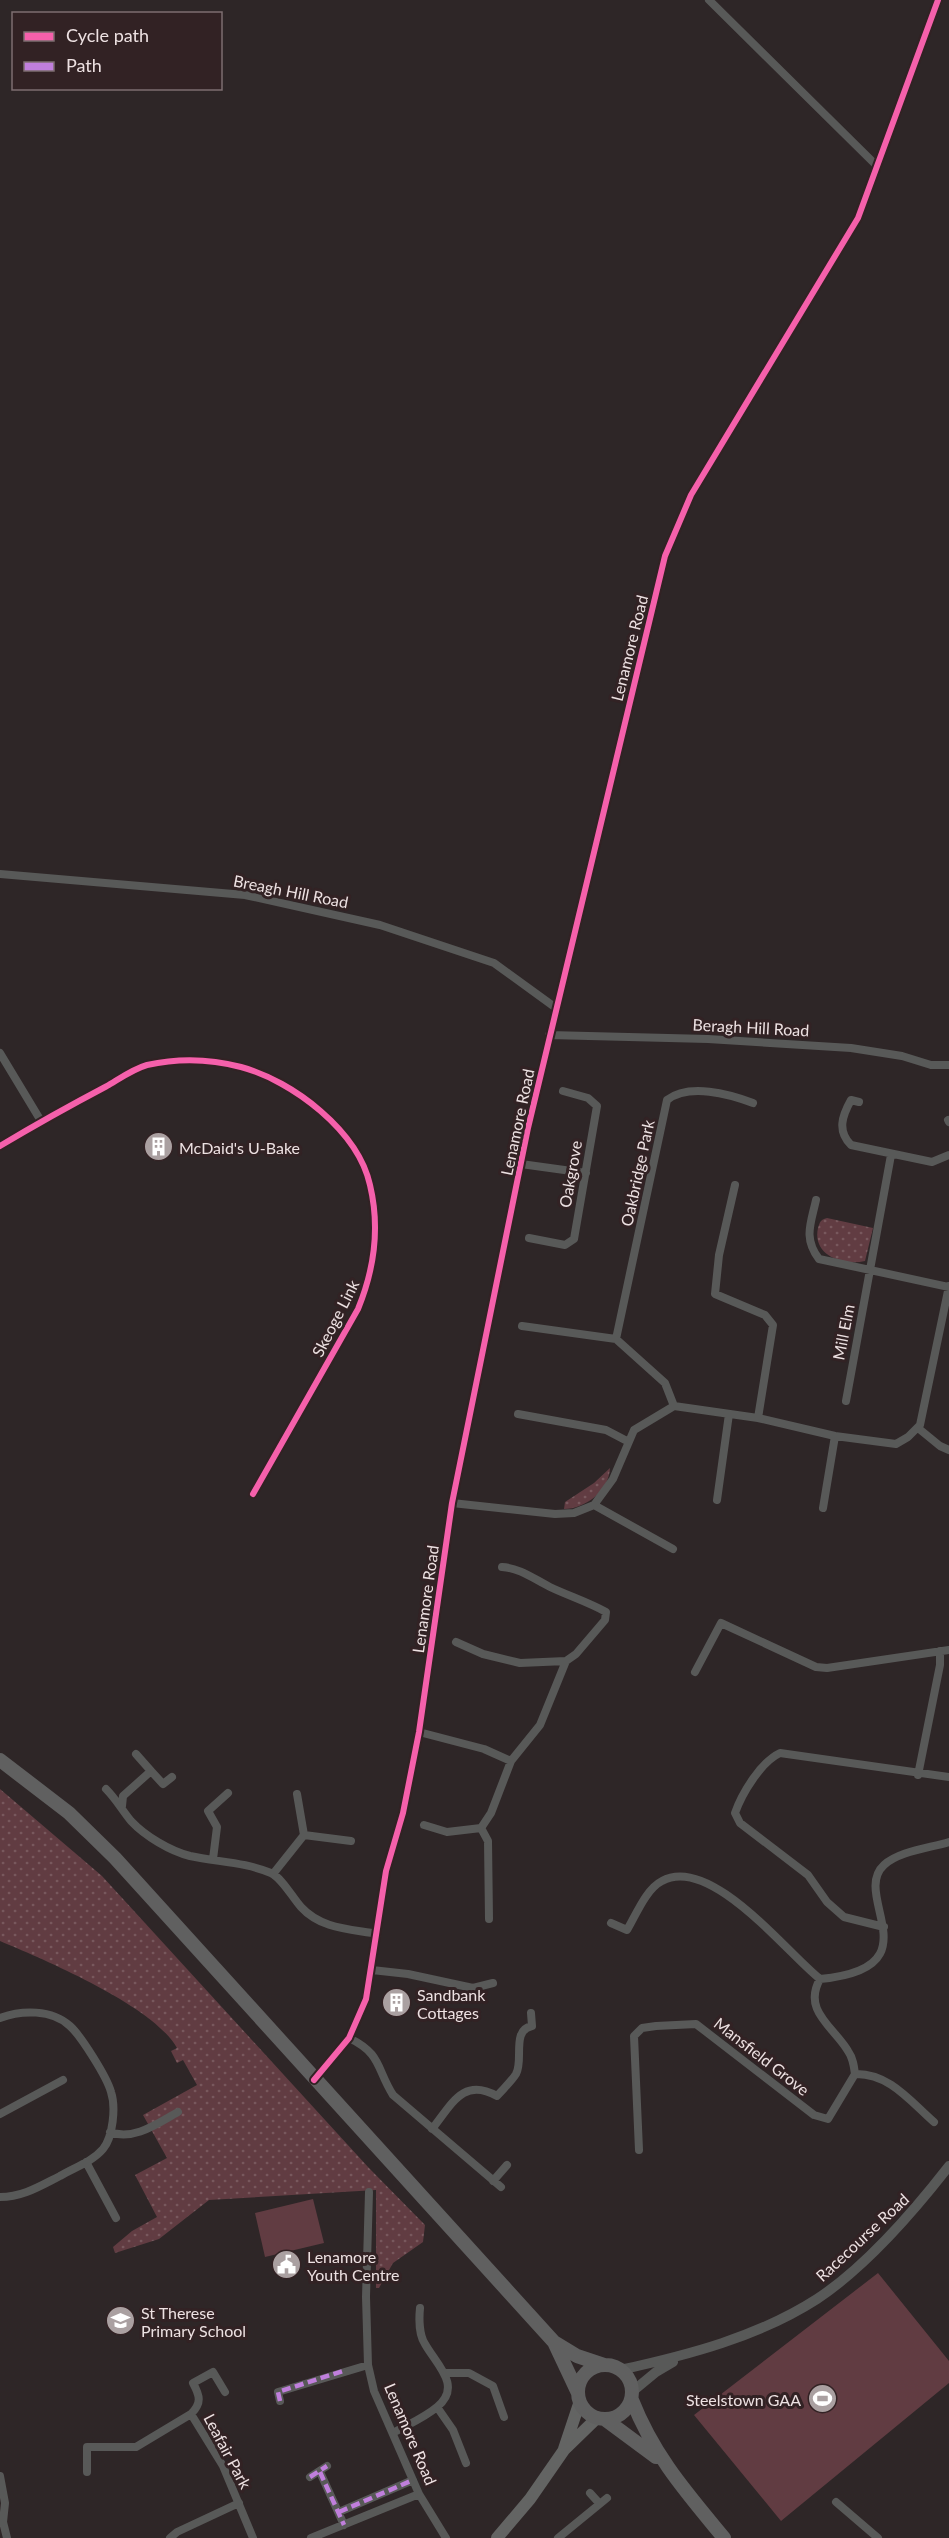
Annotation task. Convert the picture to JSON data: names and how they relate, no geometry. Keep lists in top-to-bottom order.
{
  "streets": {
    "street": [
      "Lenamore Road",
      "Breagh Hill Road",
      "Beragh Hill Road",
      "Oakbridge Park",
      "Oakgrove",
      "Skeoge Link",
      "Mill Elm",
      "Mansfield Grove",
      "Racecourse Road",
      "Leafair Park"
    ]
  },
  "crossings": [
    ["Lenamore Road", "Breagh Hill Road"],
    ["Lenamore Road", "Beragh Hill Road"]
  ],
  "places": {
    "building": ["McDaid's U-Bake", "Sandbank Cottages"],
    "public building": ["Lenamore Youth Centre"],
    "school or university": ["St Therese Primary School"],
    "sports": ["Steelstown GAA"]
  },
  "legend": ["Cycle path", "Path"]
}
